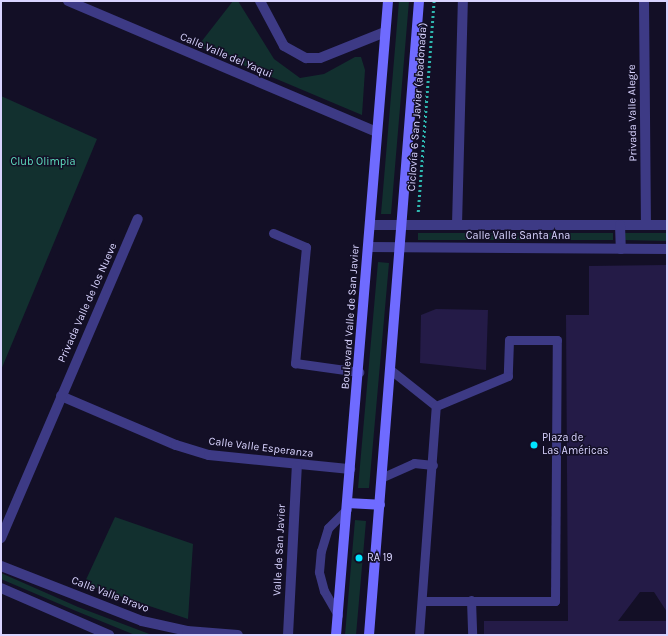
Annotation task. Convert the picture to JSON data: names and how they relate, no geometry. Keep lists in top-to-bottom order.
{
  "streets": {
    "main road": ["Boulevard Valle de San Javier"],
    "street": [
      "Calle Valle del Yaqui",
      "Privada Valle Alegre",
      "Calle Valle Santa Ana",
      "Privada Valle de los Nueve",
      "Calle Valle Esperanza",
      "Valle de San Javier",
      "Calle Valle Bravo"
    ],
    "path": ["Ciclovía 6 San Javier (abadonada)"]
  },
  "crossings": [
    ["Calle Valle del Yaqui", "Boulevard Valle de San Javier"],
    ["Privada Valle Alegre", "Calle Valle Santa Ana"],
    ["Calle Valle Santa Ana", "Boulevard Valle de San Javier"],
    ["Privada Valle de los Nueve", "Calle Valle Esperanza"],
    ["Boulevard Valle de San Javier", "Calle Valle Esperanza"],
    ["Calle Valle Esperanza", "Valle de San Javier"]
  ],
  "parks": ["Club Olimpia"],
  "places": ["Plaza de Las Américas", "RA 19"]
}
